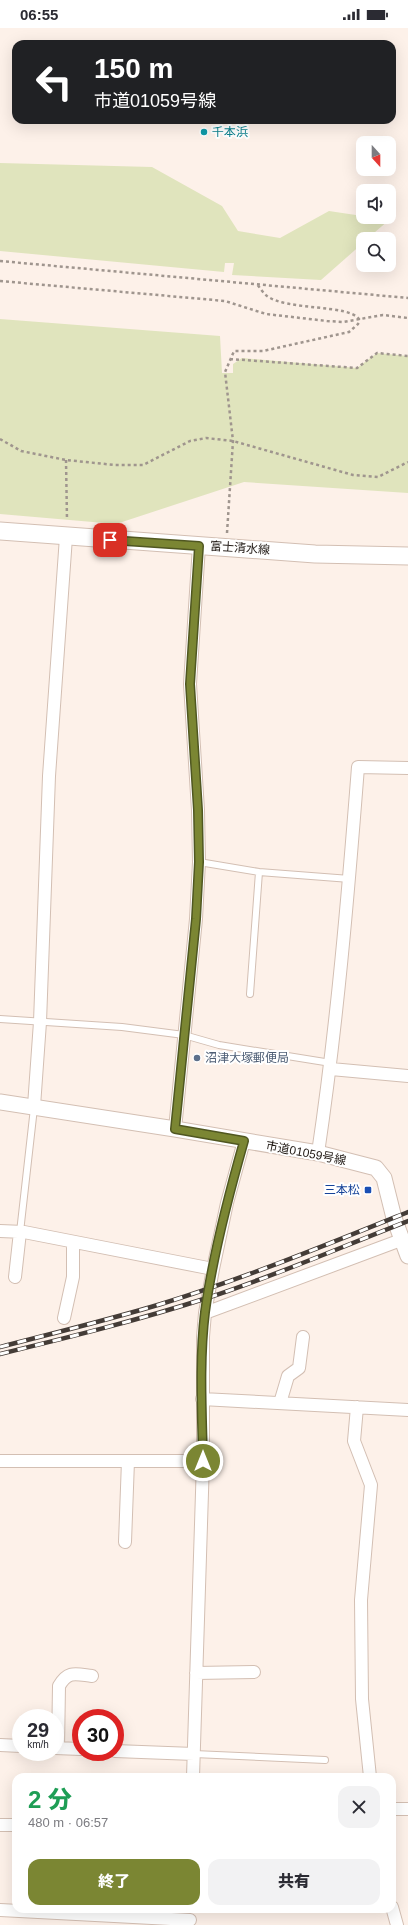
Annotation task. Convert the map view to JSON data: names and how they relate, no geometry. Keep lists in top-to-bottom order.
{
  "streets": {
    "main road": ["富士清水線"],
    "street": ["市道01059号線"]
  },
  "places": {
    "other": ["千本浜", "沼津大塚郵便局"],
    "transit": ["三本松"]
  },
  "north": "bottom",
  "page": {
    "status": "06:55",
    "turn": ["150 m", "市道01059号線"],
    "speed": "29 km/h",
    "limit": "30",
    "heading": ["2 分", "480 m · 06:57"],
    "buttons": ["終了", "共有"]
  }
}
